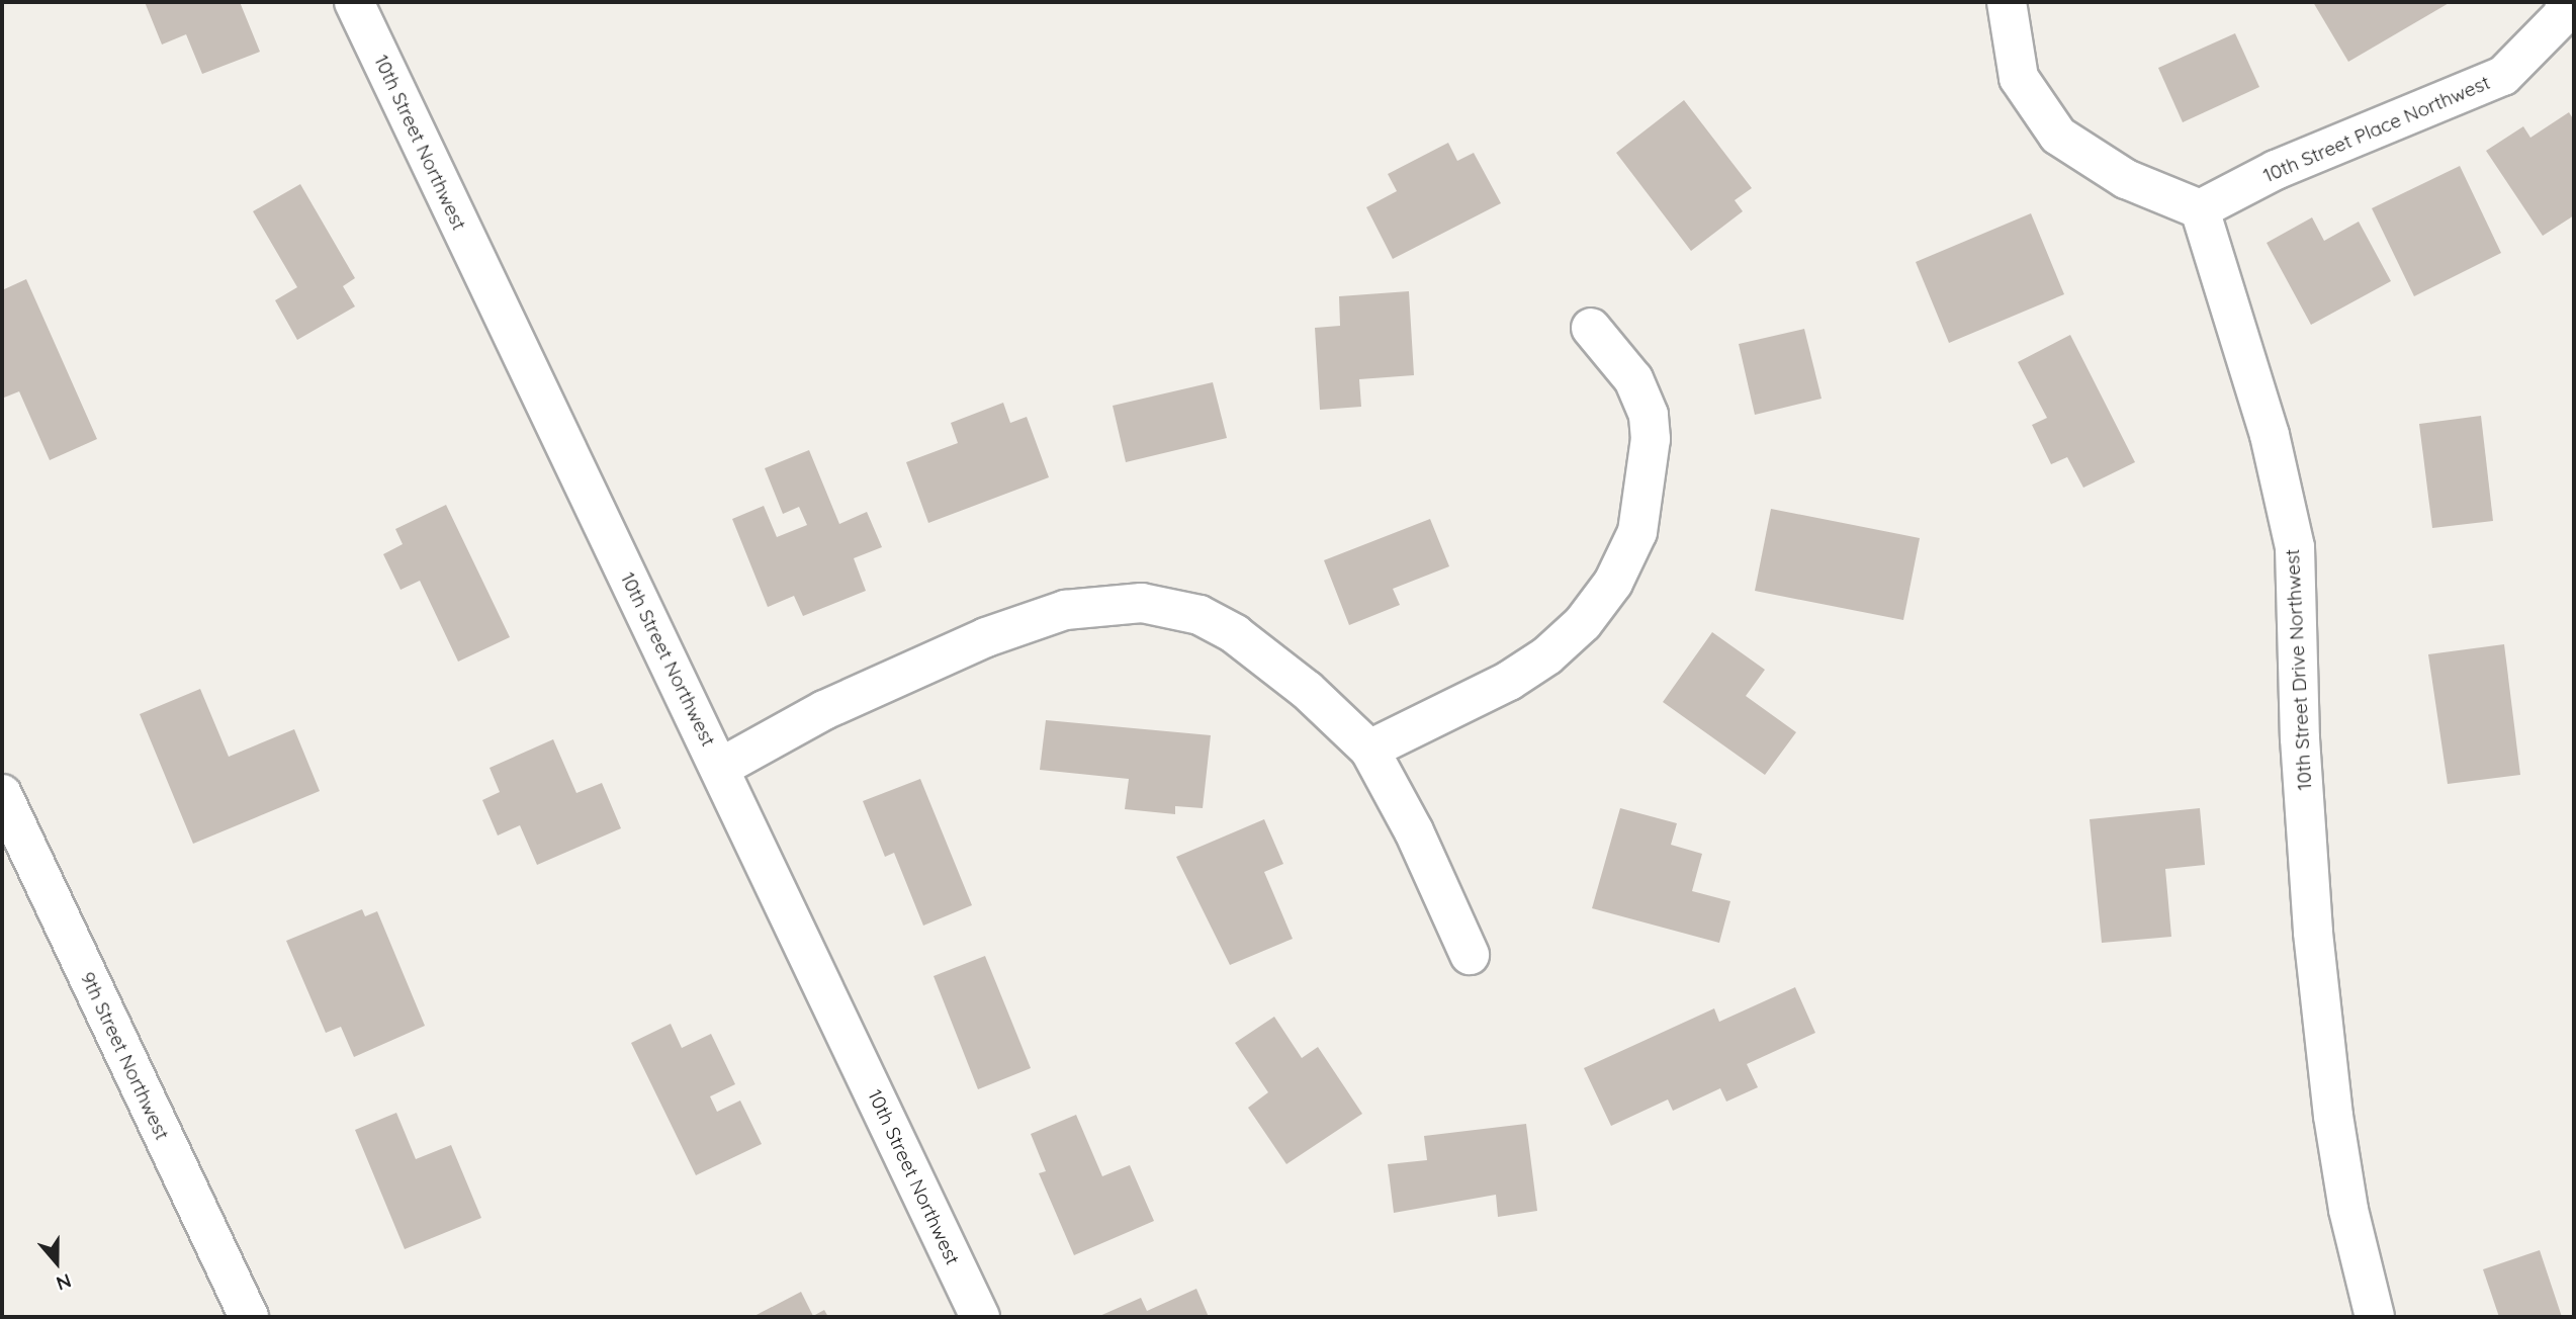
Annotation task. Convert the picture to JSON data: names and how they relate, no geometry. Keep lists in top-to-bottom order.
{
  "streets": {
    "street": [
      "10th Street Place Northwest",
      "10th Street Northwest",
      "10th Street Drive Northwest",
      "9th Street Northwest"
    ]
  },
  "crossings": [
    ["10th Street Place Northwest", "10th Street Drive Northwest"]
  ],
  "north": "bottom"
}
